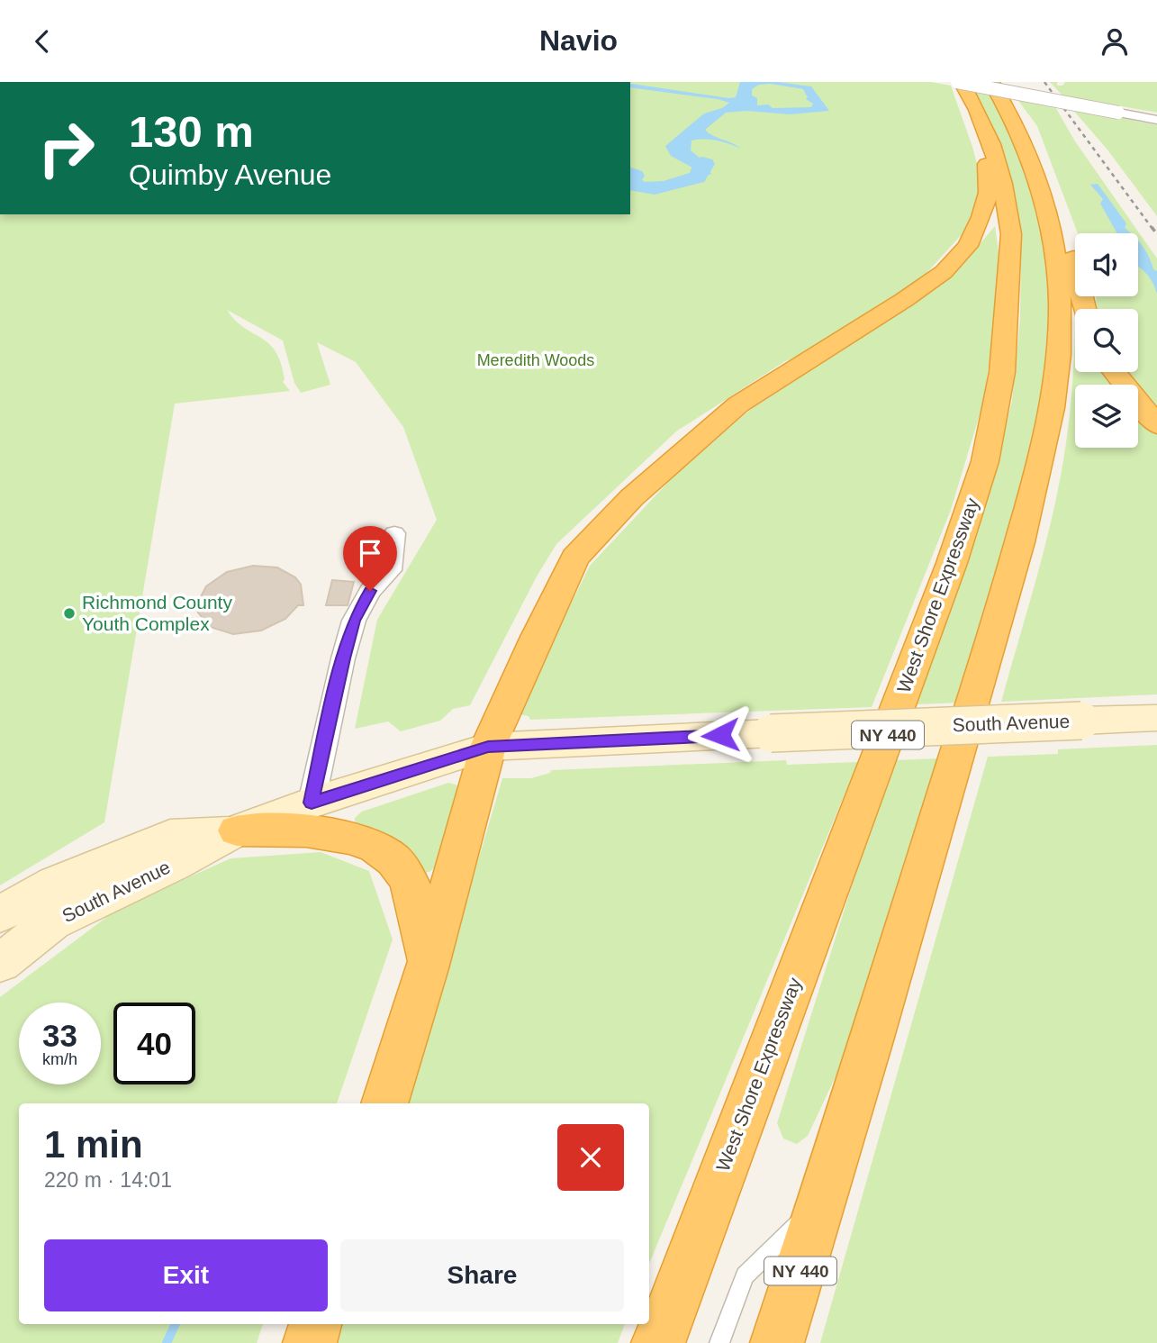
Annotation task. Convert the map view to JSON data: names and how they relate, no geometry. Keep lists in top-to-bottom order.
{
  "streets": {
    "highway": ["West Shore Expressway", "NY 440"],
    "street": ["South Avenue"]
  },
  "crossings": [
    ["West Shore Expressway", "NY 440"]
  ],
  "parks": ["Meredith Woods"],
  "places": ["Richmond County Youth Complex"],
  "page": {
    "header": "Navio",
    "turn": ["130 m", "Quimby Avenue"],
    "speed": "33 km/h",
    "limit": "40",
    "heading": ["1 min", "220 m · 14:01"],
    "buttons": ["Exit", "Share"]
  }
}
